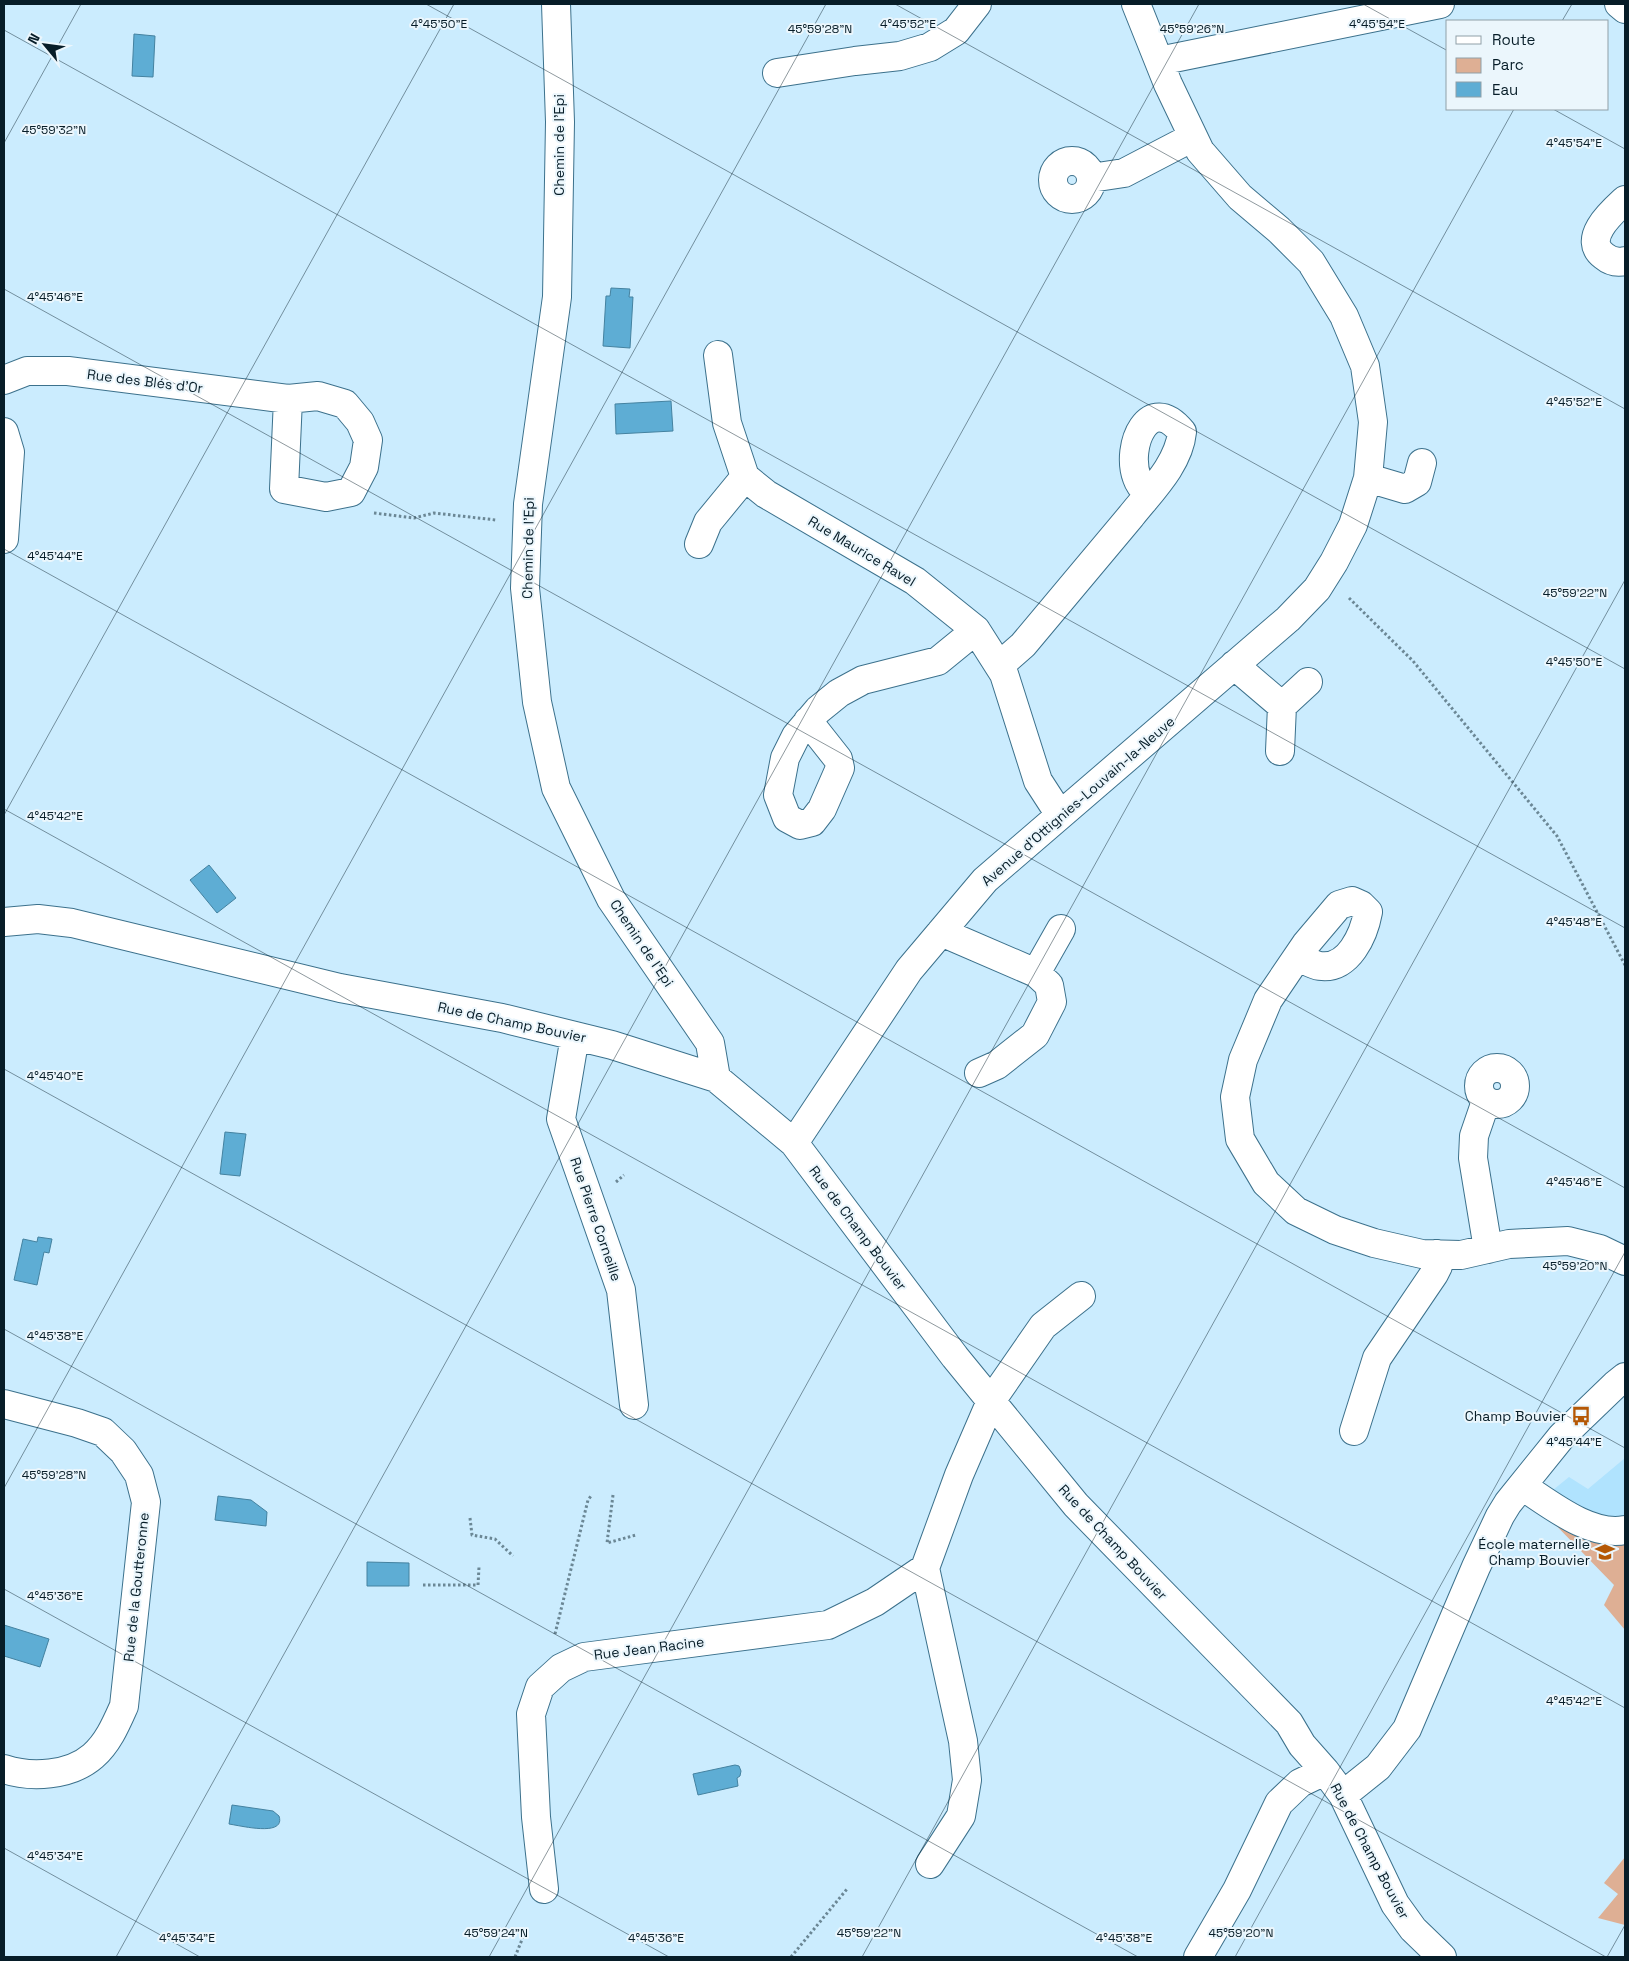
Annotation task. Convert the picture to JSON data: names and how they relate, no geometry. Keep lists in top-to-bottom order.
{
  "streets": {
    "street": [
      "Chemin de l'Epi",
      "Rue des Blés d'Or",
      "Rue Maurice Ravel",
      "Avenue d'Ottignies-Louvain-la-Neuve",
      "Rue de Champ Bouvier",
      "Rue Pierre Corneille",
      "Rue de la Goutteronne",
      "Rue Jean Racine"
    ]
  },
  "crossings": [
    ["Chemin de l'Epi", "Rue de Champ Bouvier"],
    ["Rue Maurice Ravel", "Avenue d'Ottignies-Louvain-la-Neuve"],
    ["Avenue d'Ottignies-Louvain-la-Neuve", "Rue de Champ Bouvier"],
    ["Rue de Champ Bouvier", "Rue Pierre Corneille"]
  ],
  "places": {
    "bus stop": ["Champ Bouvier"],
    "school or university": ["École maternelle Champ Bouvier"]
  },
  "legend": ["Route", "Parc", "Eau"],
  "north": "top left",
  "coordinates": [
    "4°45'50\"E",
    "4°45'52\"E",
    "4°45'54\"E",
    "45°59'28\"N",
    "45°59'26\"N",
    "45°59'32\"N",
    "4°45'46\"E",
    "4°45'44\"E",
    "45°59'22\"N",
    "4°45'42\"E",
    "4°45'48\"E",
    "4°45'40\"E",
    "45°59'20\"N",
    "4°45'38\"E",
    "4°45'36\"E",
    "4°45'34\"E",
    "45°59'24\"N"
  ]
}
